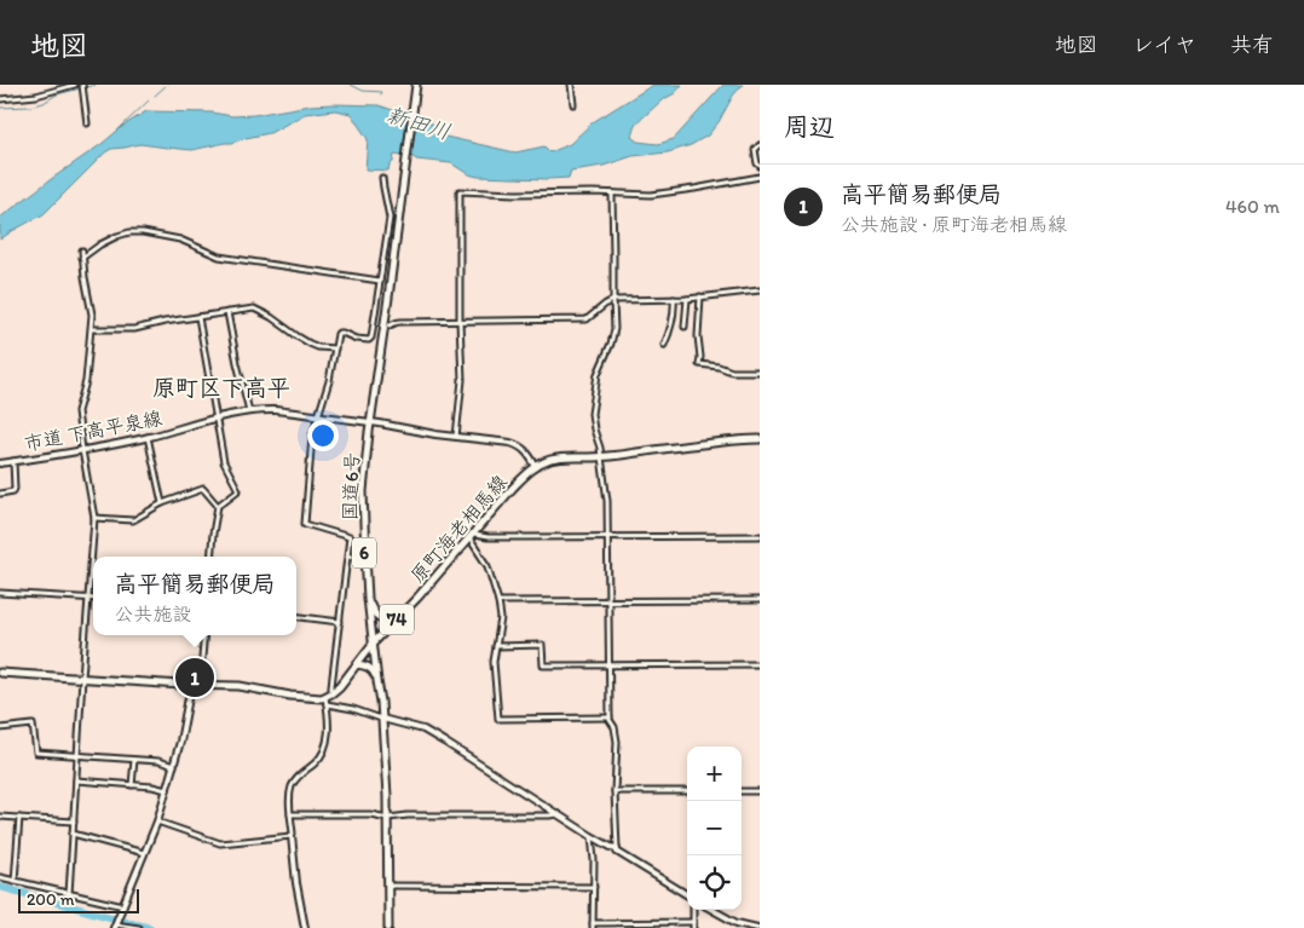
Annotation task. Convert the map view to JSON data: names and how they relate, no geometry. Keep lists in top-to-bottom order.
{
  "streets": {
    "main road": [
      "国道6号",
      "原町海老相馬線",
      "6",
      "74"
    ],
    "street": ["市道 下高平泉線"]
  },
  "crossings": [
    ["市道 下高平泉線", "国道6号"],
    ["市道 下高平泉線", "原町海老相馬線"],
    ["国道6号", "原町海老相馬線"]
  ],
  "districts": ["原町区下高平"],
  "water": ["新田川"],
  "scale_bar": "200 m",
  "page": {
    "header": "地図",
    "nav": ["地図", "レイヤ", "共有"],
    "heading": "周辺",
    "list": [
      {
        "mark": "1",
        "name": "高平簡易郵便局",
        "note": "公共施設 · 原町海老相馬線",
        "value": "460 m"
      }
    ],
    "popup": ["高平簡易郵便局", "公共施設"],
    "pins": "1",
    "map_buttons": ["+", "−"],
    "scale": "200 m"
  }
}
